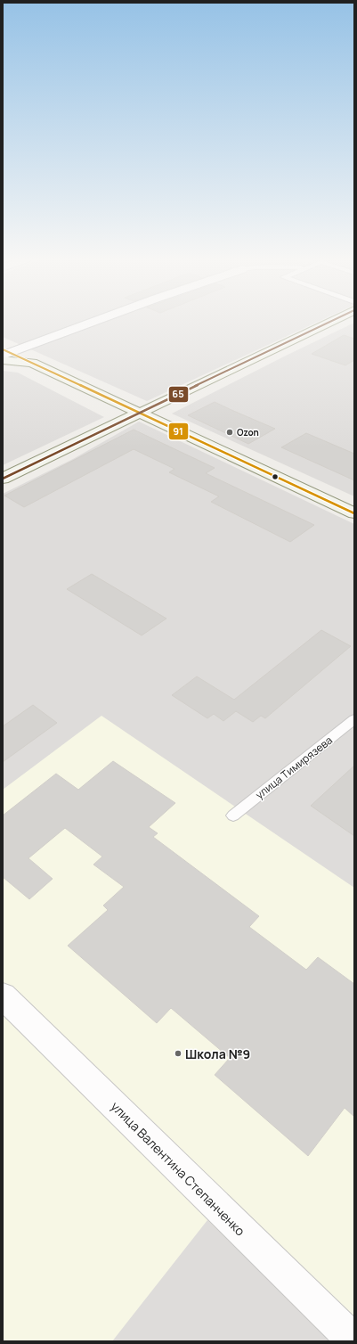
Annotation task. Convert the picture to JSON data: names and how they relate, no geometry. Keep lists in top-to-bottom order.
{
  "streets": {
    "street": ["улица Валентина Степанченко"],
    "lane": ["улица Тимирязева"]
  },
  "places": ["Ozon", "Школа №9"],
  "lines": ["transit line 65", "transit line 91"]
}
